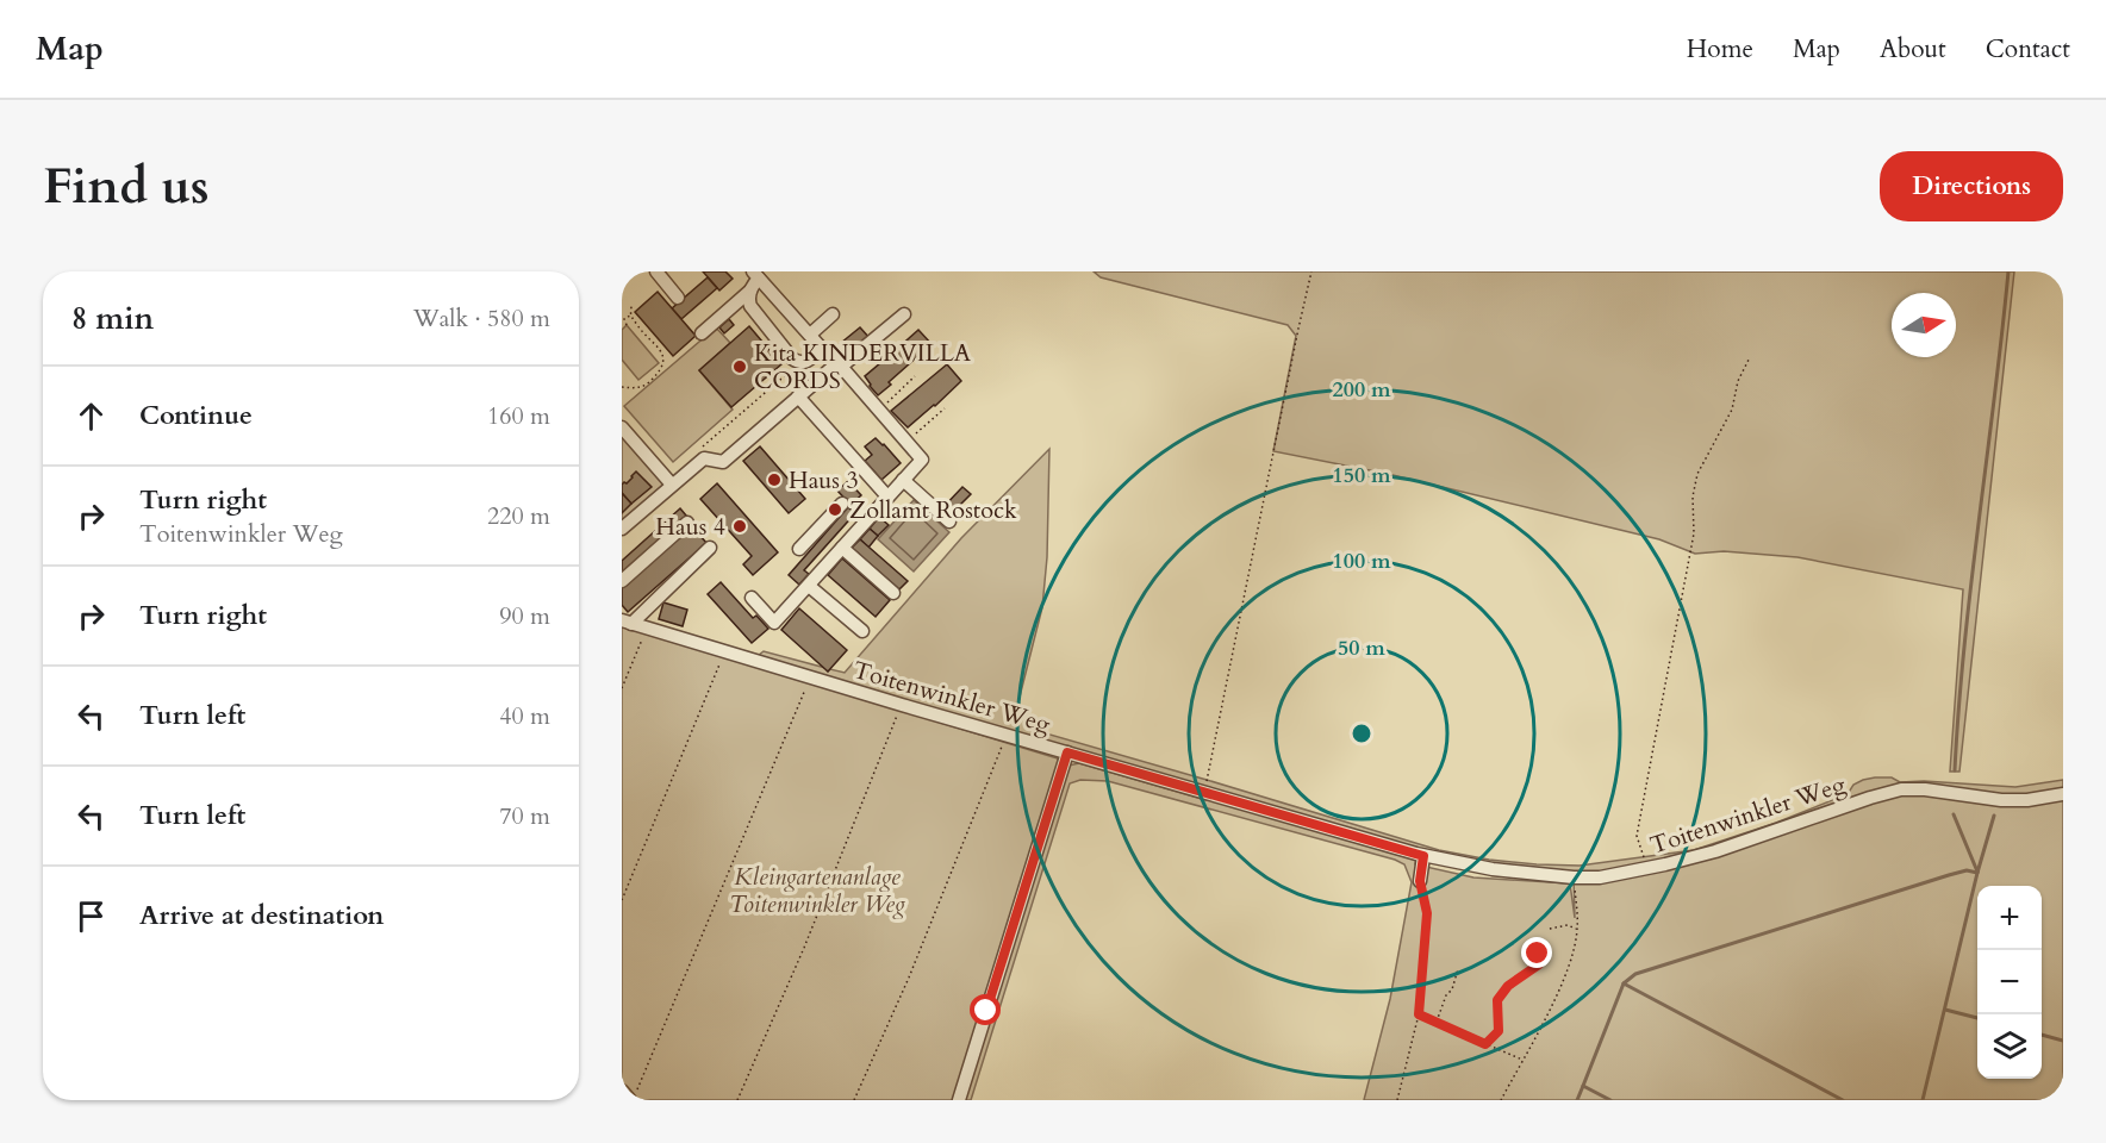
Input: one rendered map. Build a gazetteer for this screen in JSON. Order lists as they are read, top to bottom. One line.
{"streets":{"street":["Toitenwinkler Weg"]},"parks":["Kleingartenanlage Toitenwinkler Weg"],"places":["Kita KINDERVILLA CORDS","Haus 3","Zollamt Rostock","Haus 4"],"north":"right","page":{"header":"Map","nav":["Home","Map","About","Contact"],"buttons":"Directions","title":"Find us","heading":["8 min","Walk · 580 m"],"list":[["Continue","160 m"],["Turn right","Toitenwinkler Weg","220 m"],["Turn right","90 m"],["Turn left","40 m"],["Turn left","70 m"],"Arrive at destination"],"map_buttons":["+","−"]},"rings":["200 m","150 m","100 m","50 m"]}
